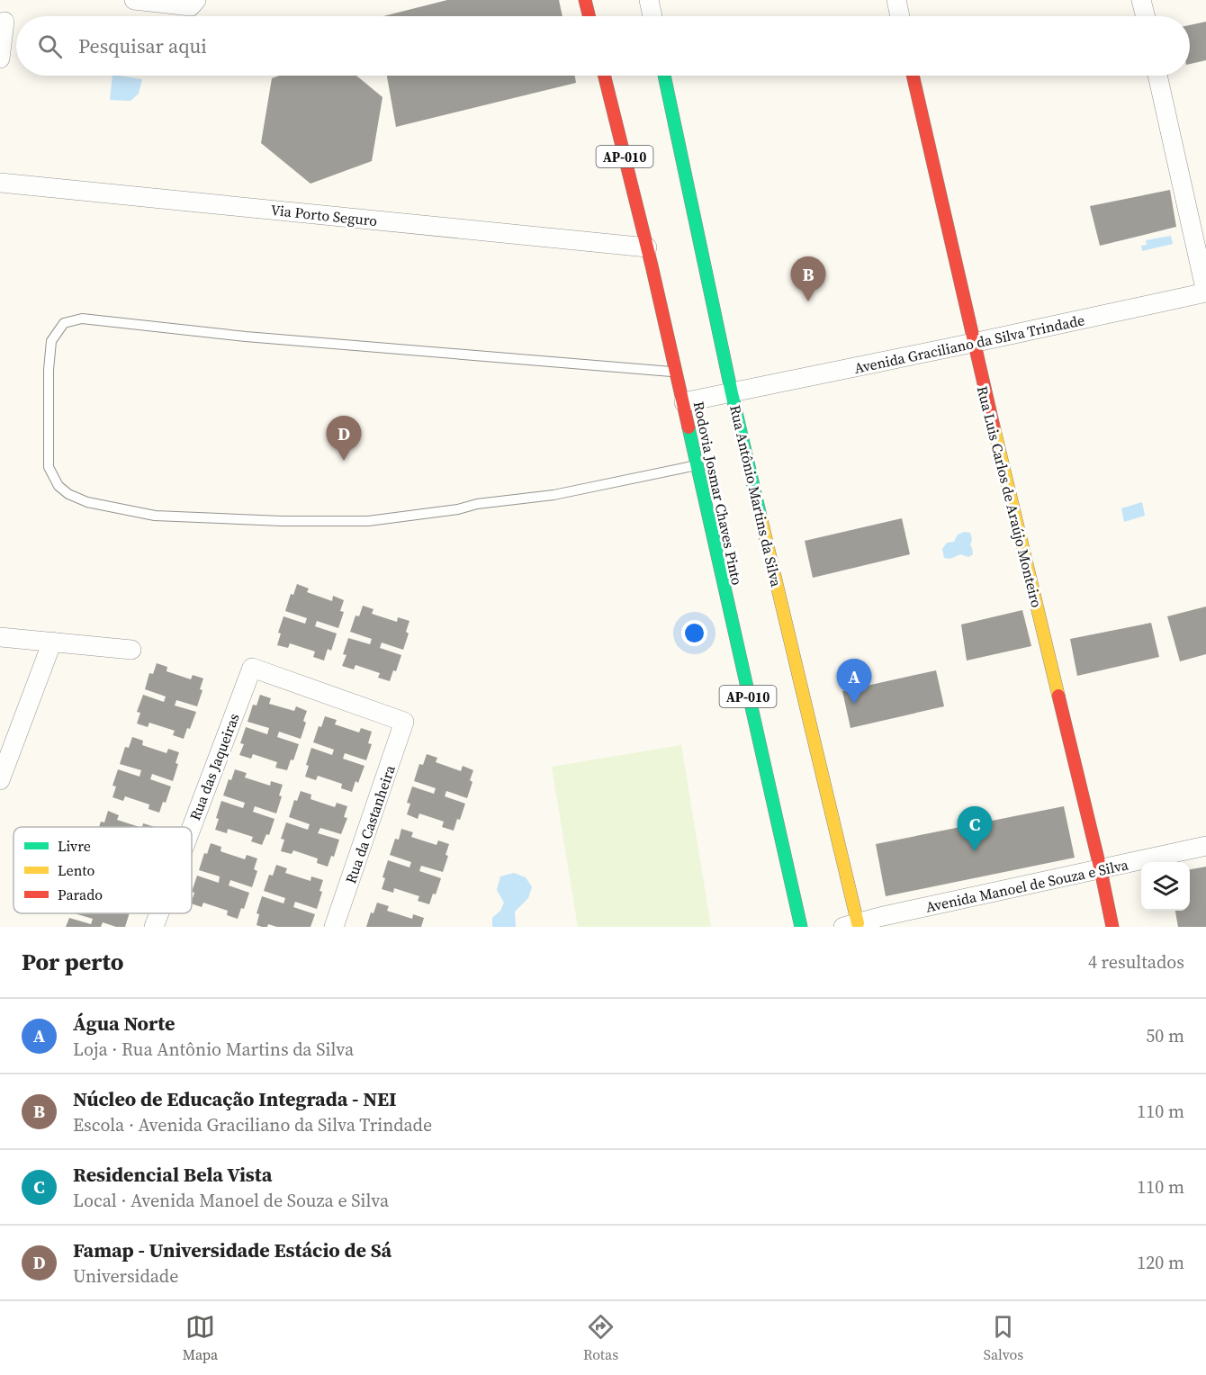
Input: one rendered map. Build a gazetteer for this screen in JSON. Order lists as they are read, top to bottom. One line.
{"streets":{"street":["AP-010","Via Porto Seguro","Avenida Graciliano da Silva Trindade","Rodovia Josmar Chaves Pinto","Rua Antônio Martins da Silva","Rua Luis Carlos de Araújo Monteiro","Rua das Jaqueiras","Rua da Castanheira","Avenida Manoel de Souza e Silva"]},"crossings":[["Via Porto Seguro","Rodovia Josmar Chaves Pinto"],["Avenida Graciliano da Silva Trindade","Rodovia Josmar Chaves Pinto"],["Avenida Graciliano da Silva Trindade","Rua Antônio Martins da Silva"],["Avenida Graciliano da Silva Trindade","Rua Luis Carlos de Araújo Monteiro"],["Rua Antônio Martins da Silva","Avenida Manoel de Souza e Silva"],["Rua Luis Carlos de Araújo Monteiro","Avenida Manoel de Souza e Silva"],["Rua das Jaqueiras","Rua da Castanheira"]],"legend":["Livre","Lento","Parado"],"page":{"search":"Pesquisar aqui","pins":["B","D","A","C"],"heading":["Por perto","4 resultados"],"list":[{"mark":"A","name":"Água Norte","note":"Loja · Rua Antônio Martins da Silva","value":"50 m"},{"mark":"B","name":"Núcleo de Educação Integrada - NEI","note":"Escola · Avenida Graciliano da Silva Trindade","value":"110 m"},{"mark":"C","name":"Residencial Bela Vista","note":"Local · Avenida Manoel de Souza e Silva","value":"110 m"},{"mark":"D","name":"Famap - Universidade Estácio de Sá","note":"Universidade","value":"120 m"}],"nav":["Mapa","Rotas","Salvos"]}}
